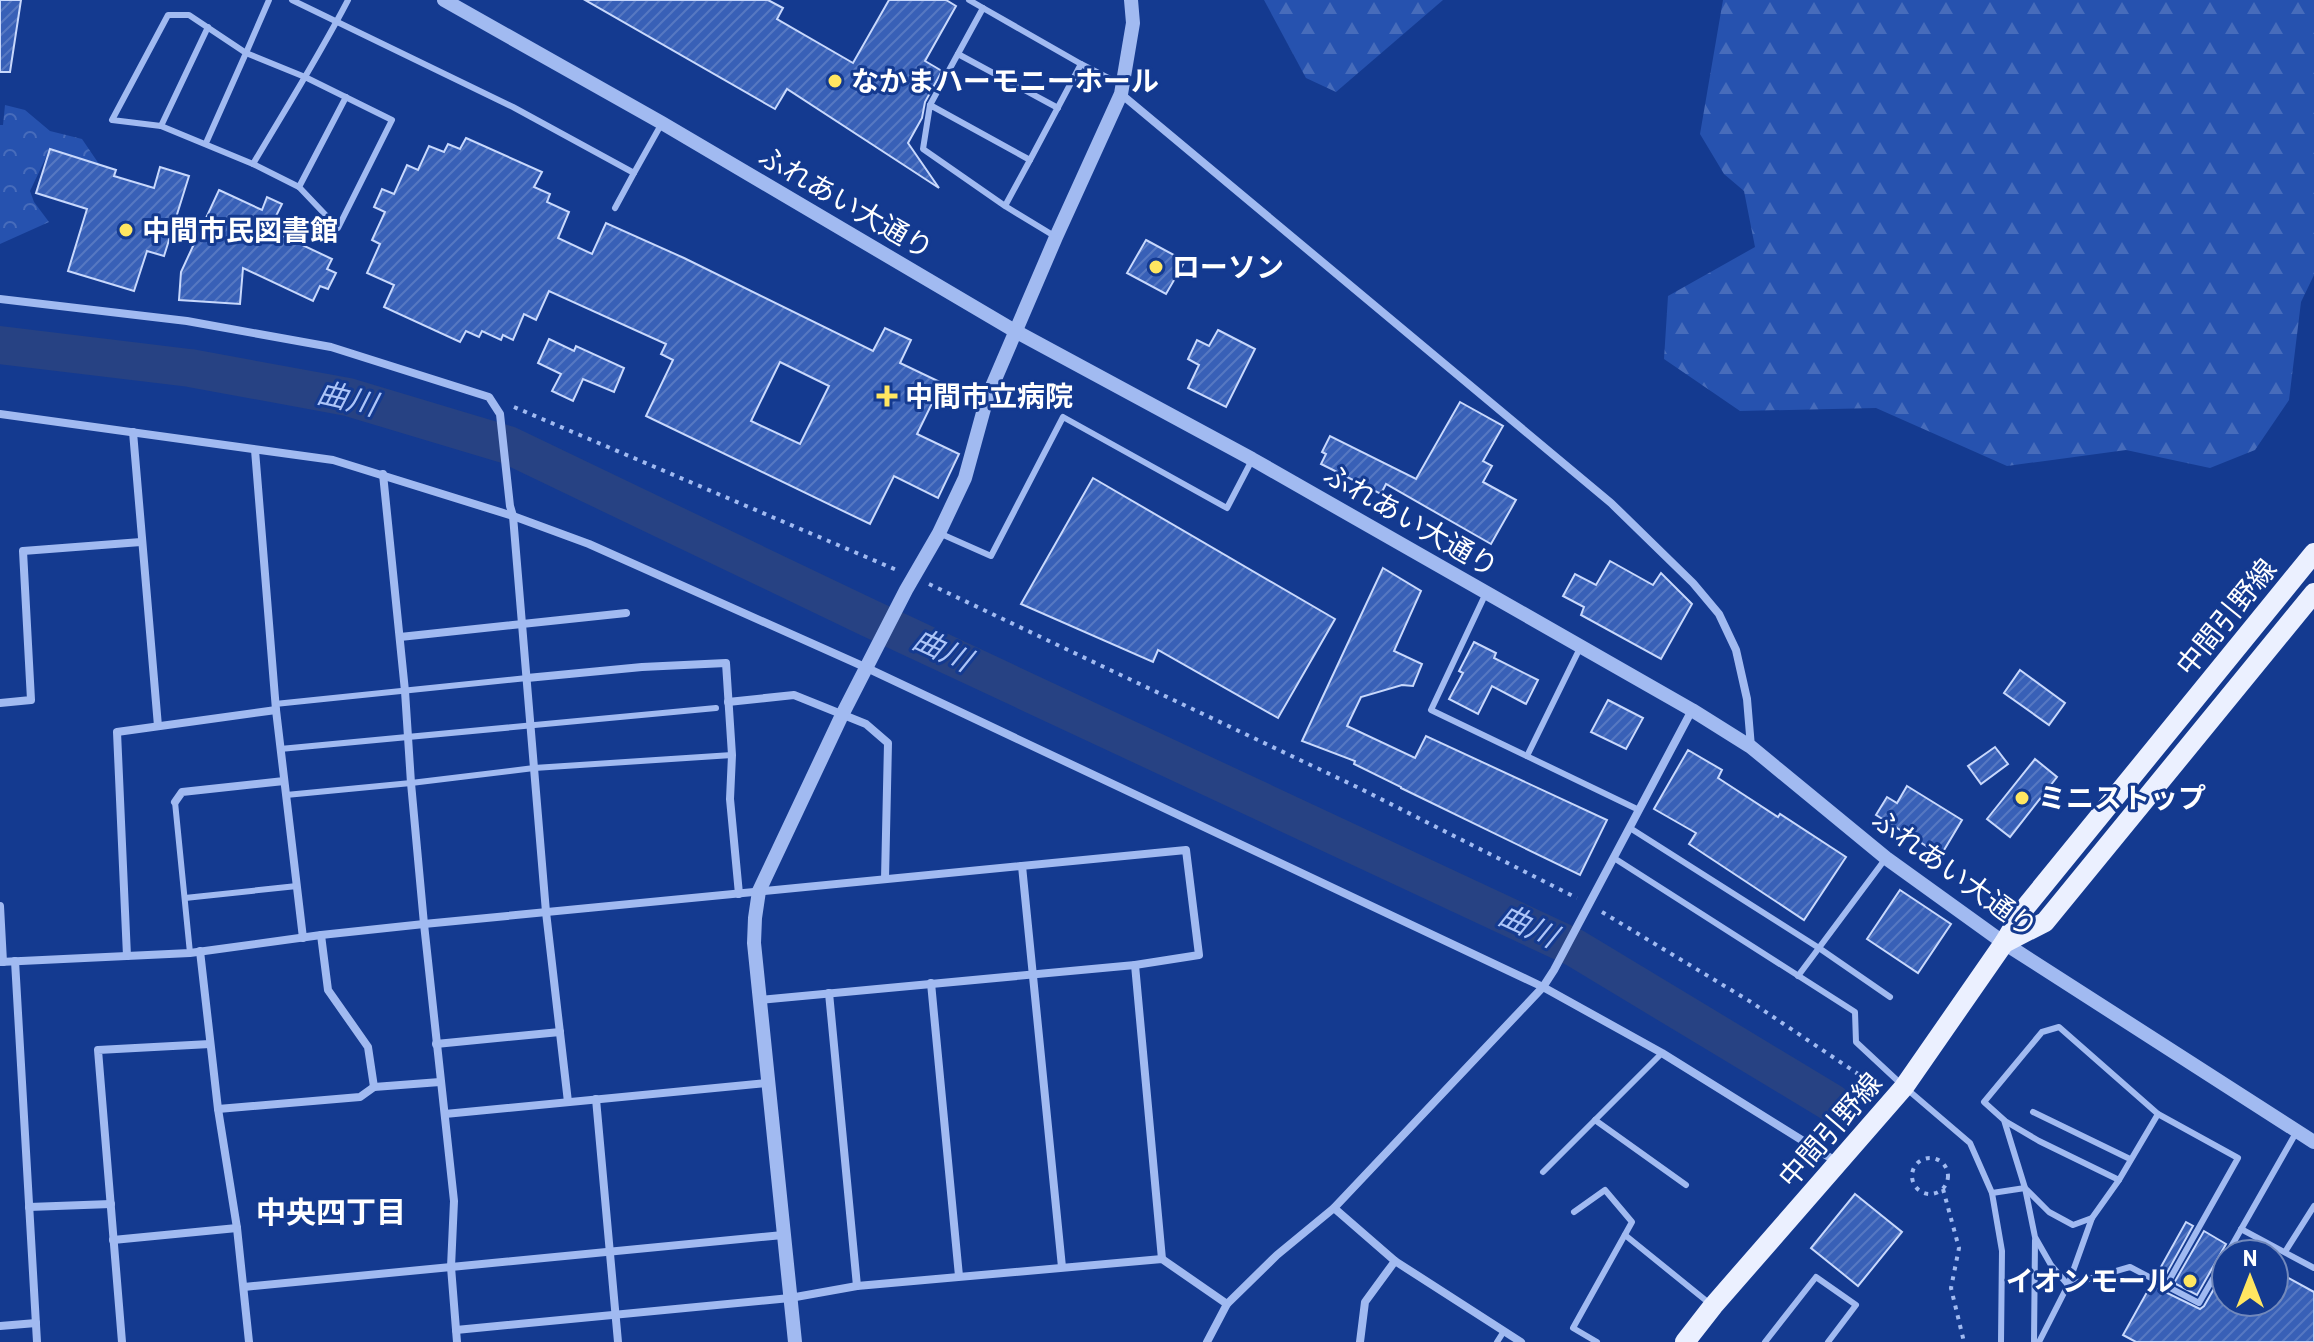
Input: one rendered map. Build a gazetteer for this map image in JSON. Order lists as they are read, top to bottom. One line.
{"streets":{"main road":["中間引野線"],"street":["ふれあい大通り"]},"crossings":[["ふれあい大通り","中間引野線"]],"districts":["中央四丁目"],"water":["曲川"],"places":{"other":["なかまハーモニーホール","中間市民図書館","ローソン","ミニストップ","イオンモール"],"health":["中間市立病院"]},"north":"top"}
